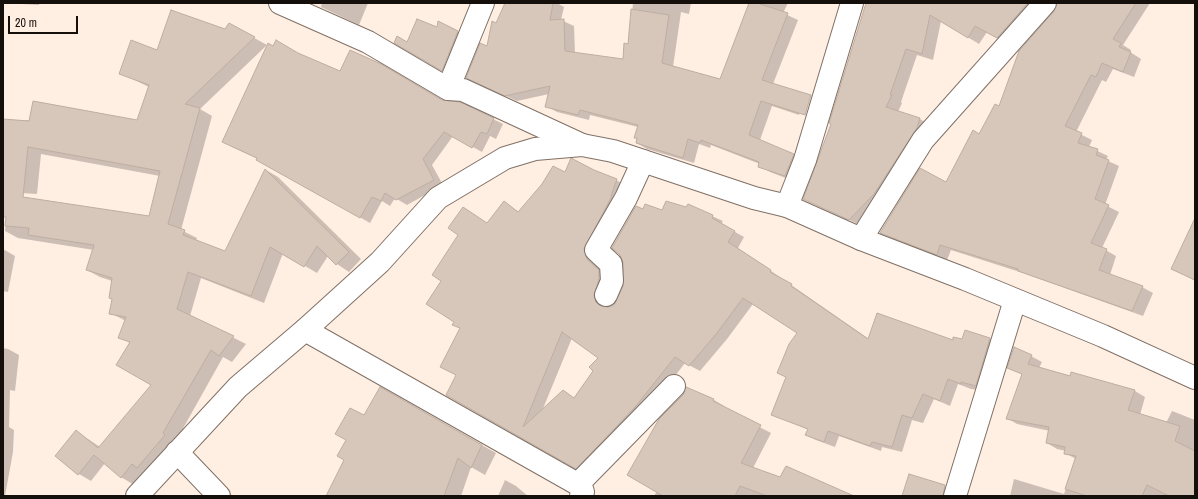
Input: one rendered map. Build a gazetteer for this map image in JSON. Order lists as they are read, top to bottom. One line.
{"scale_bar":"20 m"}
